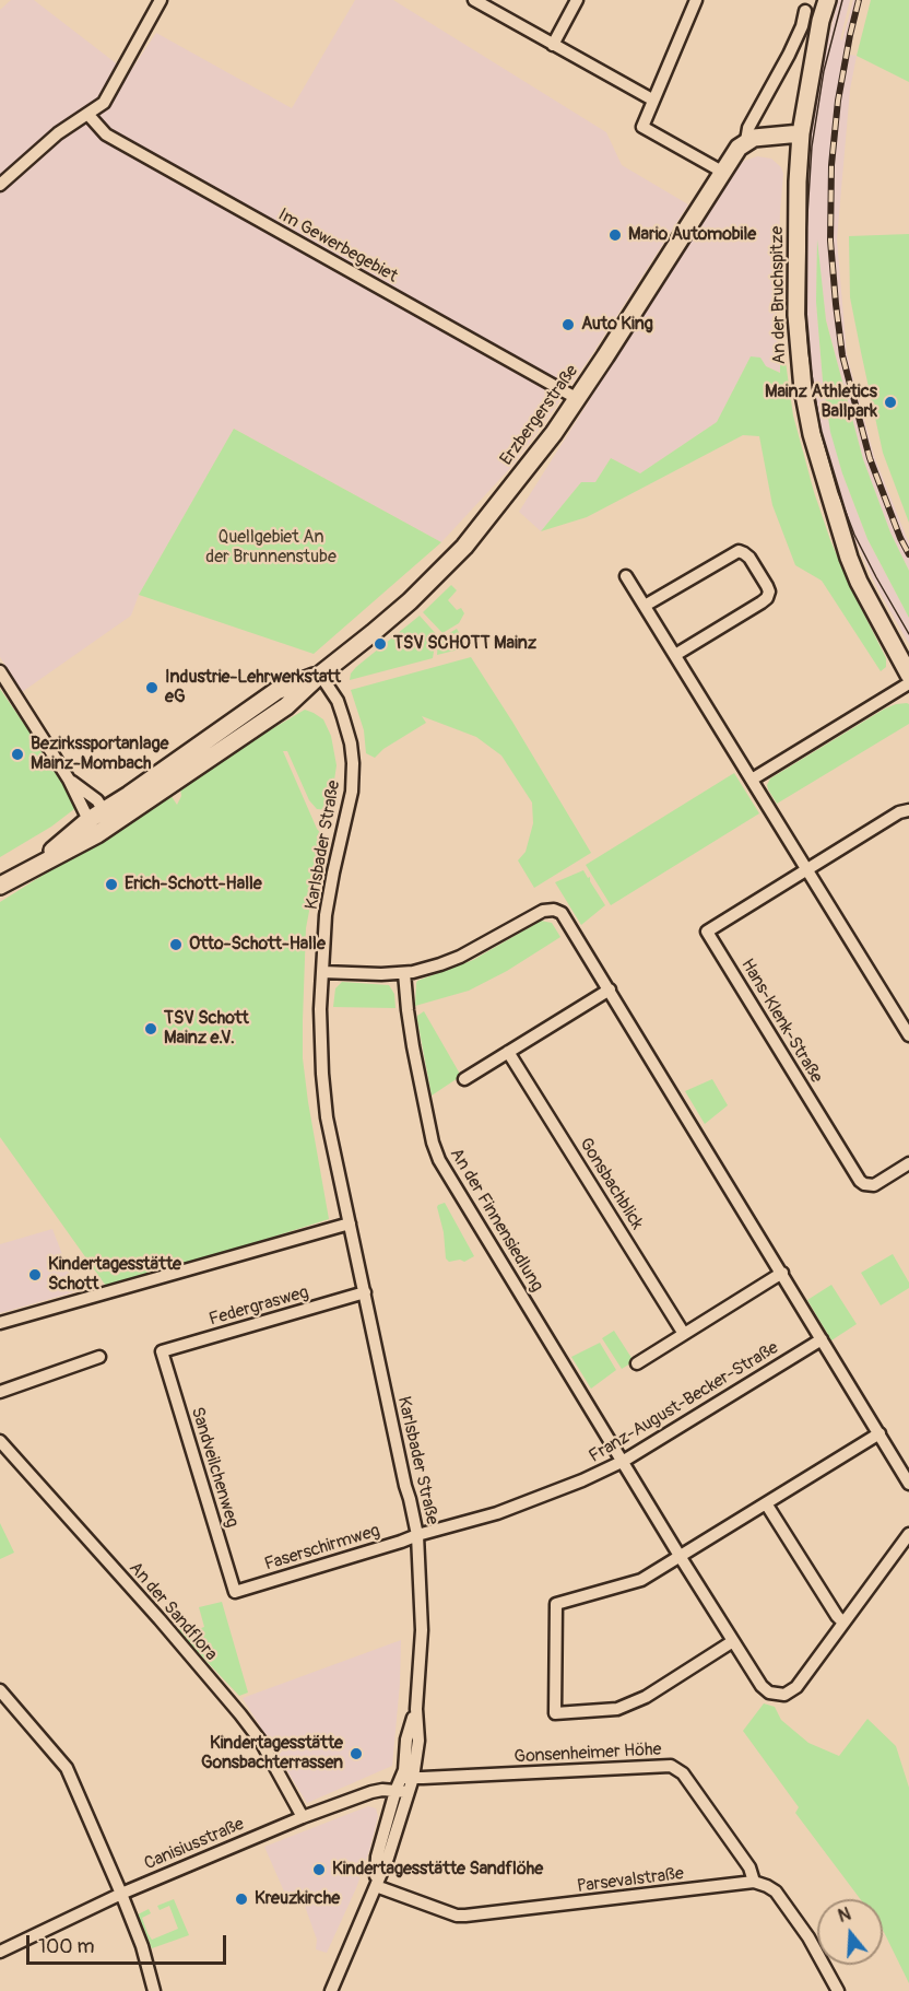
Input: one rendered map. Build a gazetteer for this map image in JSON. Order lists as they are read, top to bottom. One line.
{"streets":{"main road":["An der Bruchspitze","Erzbergerstraße"],"street":["Im Gewerbegebiet","Karlsbader Straße","Hans-Klenk-Straße","Gonsbachblick","An der Finnensiedlung","Federgrasweg","Franz-August-Becker-Straße","Sandveilchenweg","Faserschirmweg","An der Sandflora","Gonsenheimer Höhe","Canisiusstraße","Parsevalstraße"]},"crossings":[["Im Gewerbegebiet","Erzbergerstraße"],["Erzbergerstraße","Karlsbader Straße"],["Karlsbader Straße","Federgrasweg"],["Karlsbader Straße","Franz-August-Becker-Straße"],["Karlsbader Straße","Faserschirmweg"],["Karlsbader Straße","Gonsenheimer Höhe"],["Karlsbader Straße","Canisiusstraße"],["Karlsbader Straße","Parsevalstraße"],["An der Finnensiedlung","Franz-August-Becker-Straße"],["Federgrasweg","Sandveilchenweg"],["Franz-August-Becker-Straße","Faserschirmweg"],["Sandveilchenweg","Faserschirmweg"],["An der Sandflora","Canisiusstraße"],["Gonsenheimer Höhe","Parsevalstraße"]],"parks":["Quellgebiet An der Brunnenstube"],"places":["Mario Automobile","Auto King","Mainz Athletics Ballpark","TSV SCHOTT Mainz","Industrie-Lehrwerkstatt eG","Bezirkssportanlage Mainz-Mombach","Erich-Schott-Halle","Otto-Schott-Halle","TSV Schott Mainz e.V.","Kindertagesstätte Schott","Kindertagesstätte Gonsbachterrassen","Kindertagesstätte Sandflöhe","Kreuzkirche"],"scale_bar":"100 m","north":"top"}
